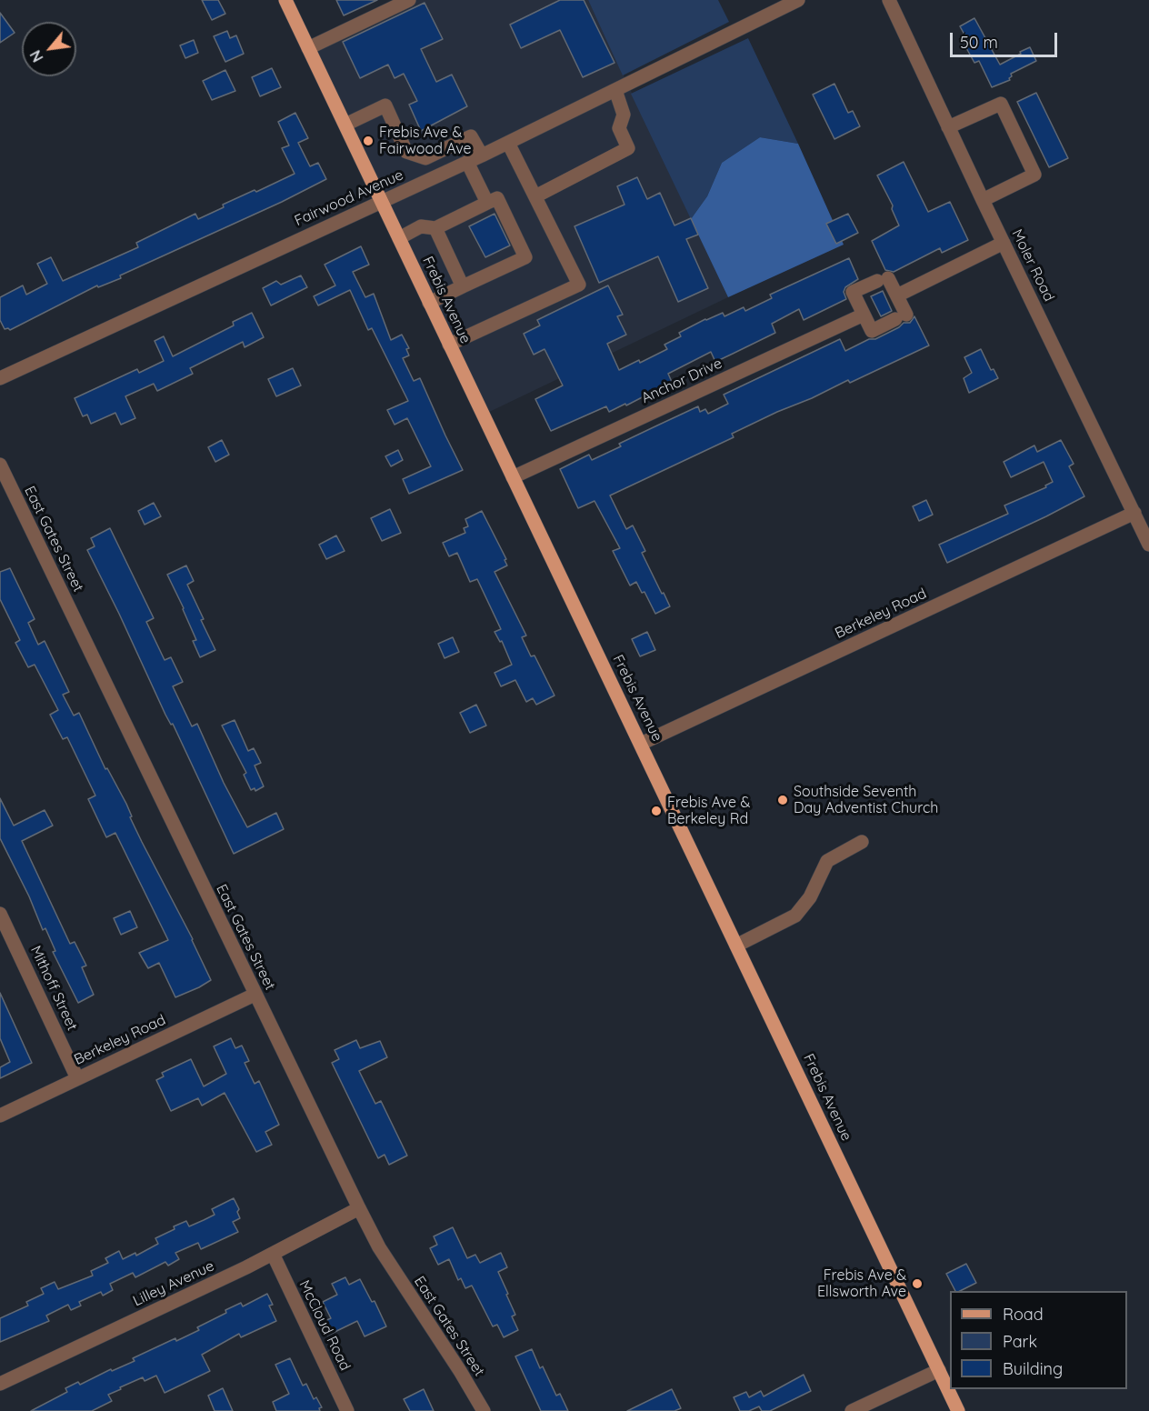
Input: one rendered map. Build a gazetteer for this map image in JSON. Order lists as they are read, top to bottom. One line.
{"streets":{"main road":["Frebis Avenue"],"street":["Fairwood Avenue","Moler Road","Anchor Drive","East Gates Street","Berkeley Road","Mithoff Street","Lilley Avenue","McCloud Road"]},"crossings":[["Fairwood Avenue","Frebis Avenue"],["Moler Road","Berkeley Road"],["Frebis Avenue","Anchor Drive"],["Frebis Avenue","Berkeley Road"],["East Gates Street","Berkeley Road"],["East Gates Street","Lilley Avenue"],["Berkeley Road","Mithoff Street"],["Lilley Avenue","McCloud Road"]],"places":["Frebis Ave & Fairwood Ave","Southside Seventh Day Adventist Church","Frebis Ave & Berkeley Rd","Frebis Ave & Ellsworth Ave"],"legend":["Road","Park","Building"],"scale_bar":"50 m","north":"bottom left"}
